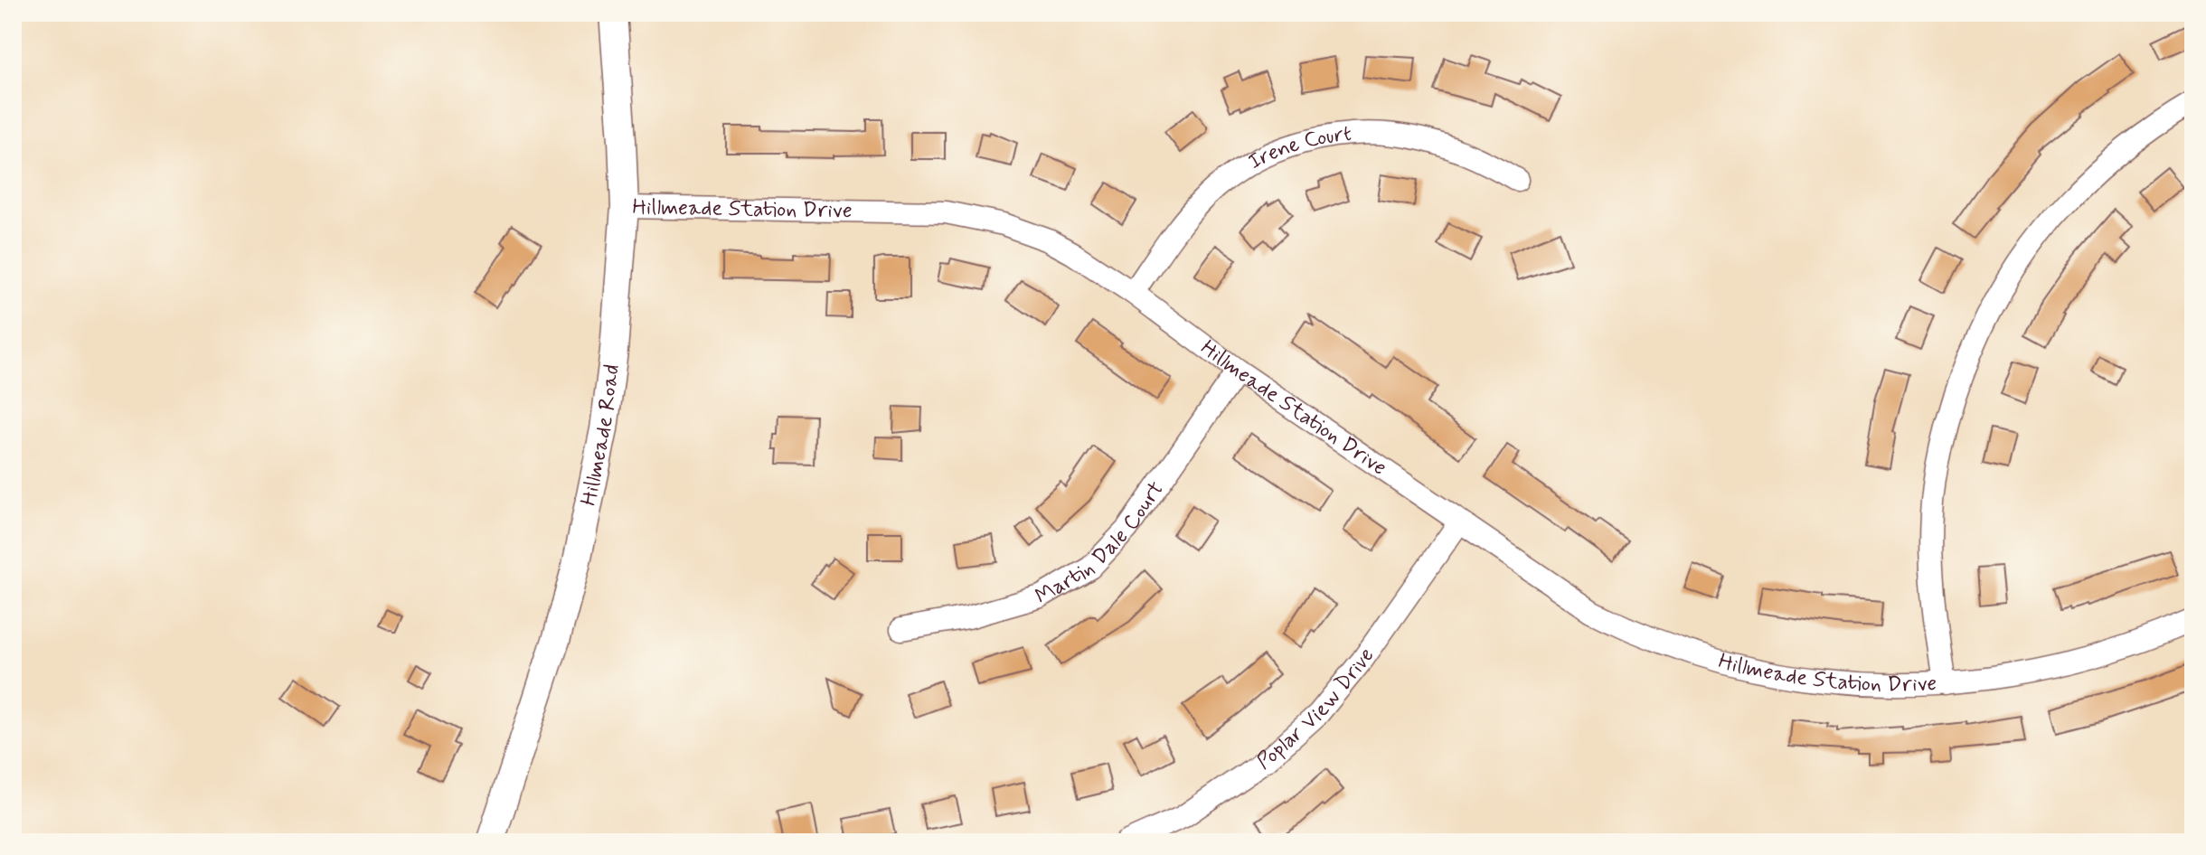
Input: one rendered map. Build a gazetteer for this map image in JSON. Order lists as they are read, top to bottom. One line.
{"streets":{"street":["Irene Court","Hillmeade Station Drive","Hillmeade Road","Martin Dale Court","Poplar View Drive"]},"crossings":[["Irene Court","Hillmeade Station Drive"],["Hillmeade Station Drive","Hillmeade Road"],["Hillmeade Station Drive","Martin Dale Court"],["Hillmeade Station Drive","Poplar View Drive"]]}
